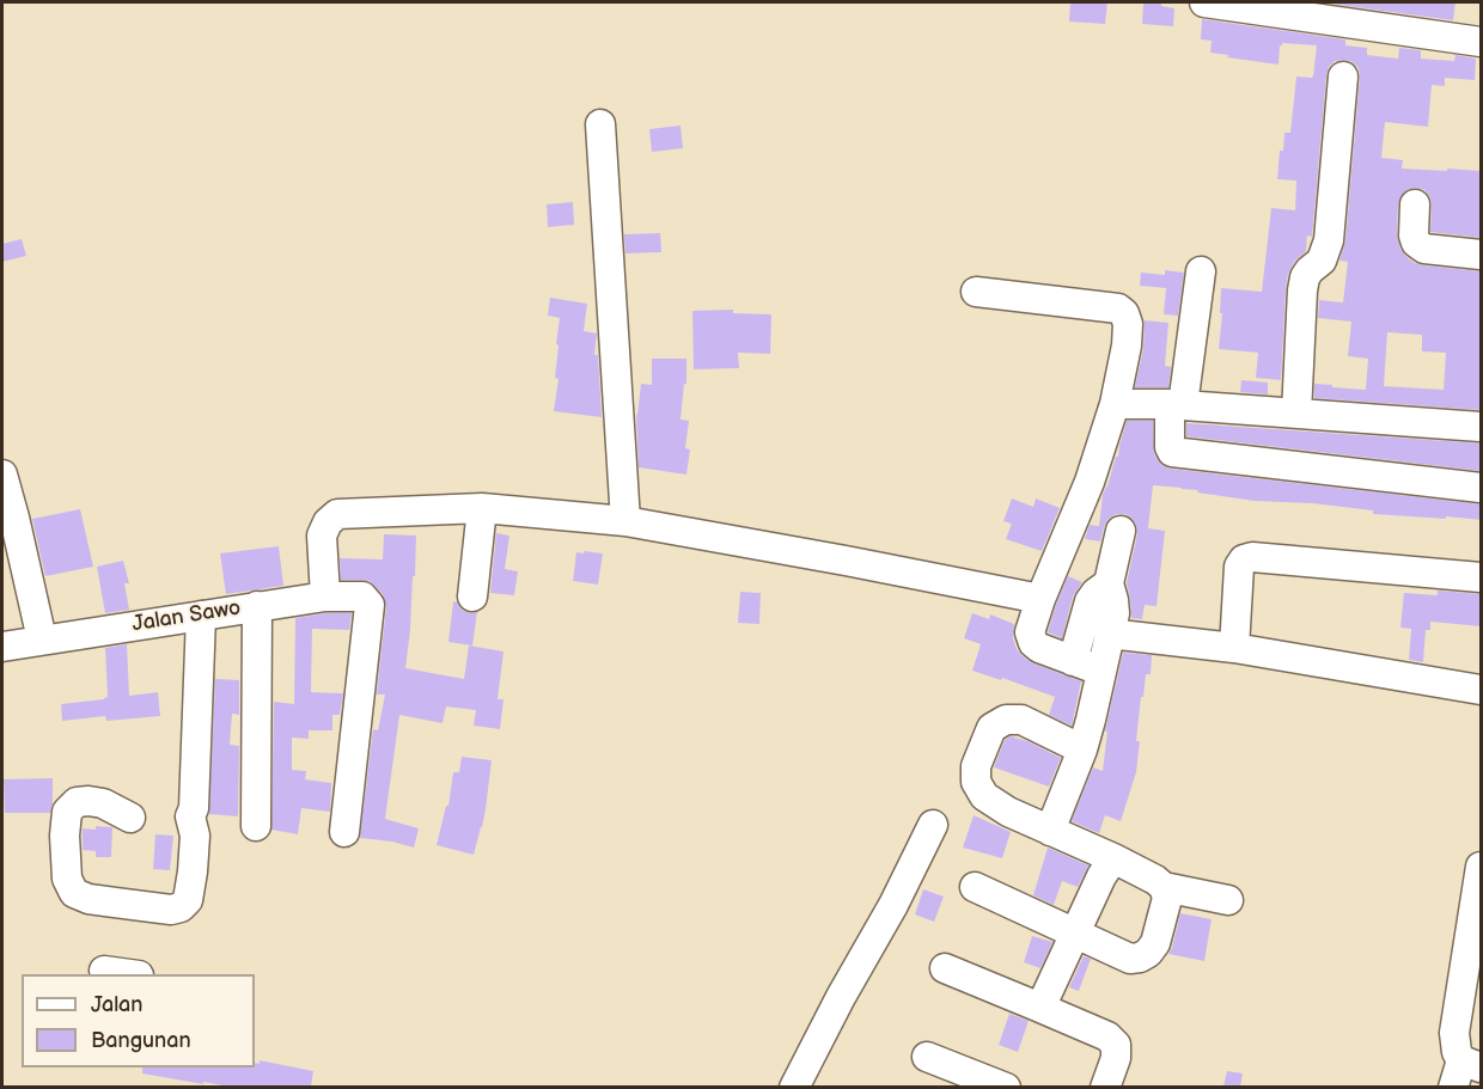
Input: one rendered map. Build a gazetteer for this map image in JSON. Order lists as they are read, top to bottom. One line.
{"streets":{"street":["Jalan Sawo"]},"legend":["Jalan","Bangunan"]}
